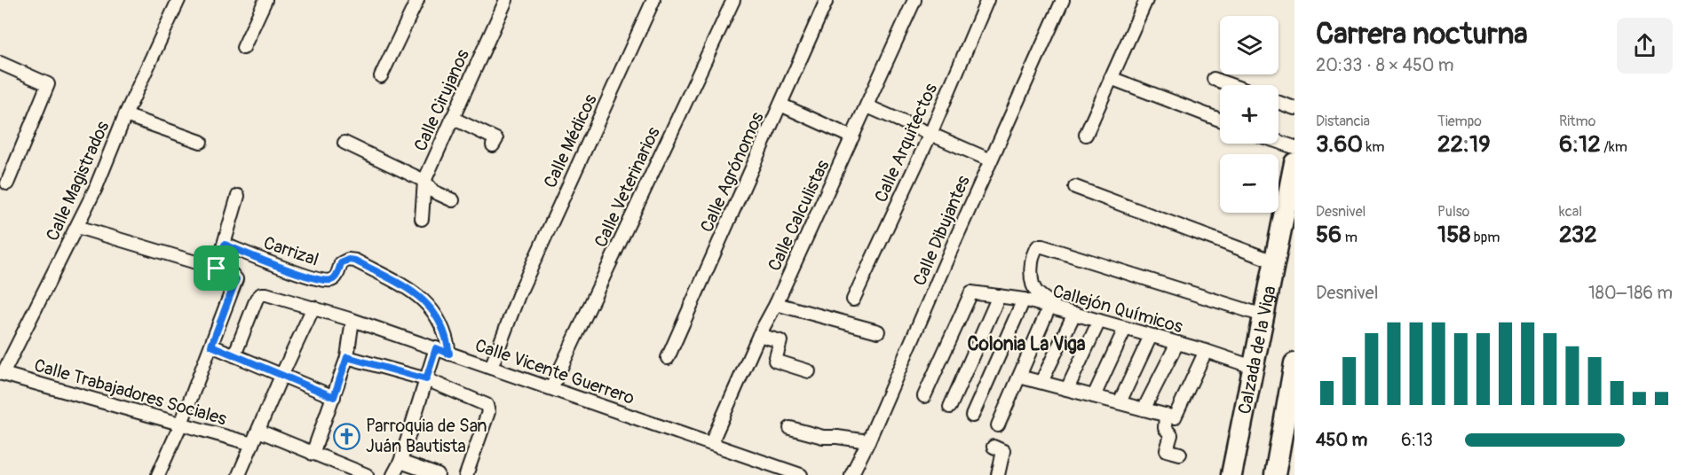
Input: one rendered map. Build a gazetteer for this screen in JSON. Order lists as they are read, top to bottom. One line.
{"streets":{"main road":["Calzada de la Viga"],"street":["Calle Cirujanos","Calle Médicos","Calle Arquitectos","Calle Agrónomos","Calle Magistrados","Calle Veterinarios","Calle Calculistas","Calle Dibujantes","Carrizal","Callejón Químicos","Calle Vicente Guerrero","Calle Trabajadores Sociales"]},"crossings":[["Calle Médicos","Calle Vicente Guerrero"],["Calle Magistrados","Calle Trabajadores Sociales"],["Calle Veterinarios","Calle Vicente Guerrero"],["Calle Calculistas","Calle Vicente Guerrero"],["Carrizal","Calle Vicente Guerrero"],["Callejón Químicos","Calzada de la Viga"]],"districts":["Colonia La Viga"],"places":{"church":["Parroquia de San Juán Bautista"]},"page":{"heading":["Carrera nocturna","20:33 · 8 × 450 m"],"map_buttons":["+","−"],"stats":[["Distancia","3.60 km"],["Tiempo","22:19"],["Ritmo","6:12 /km"],["Desnivel","56 m"],["Pulso","158 bpm"],["kcal","232"]],"chart":["Desnivel","180–186 m"],"list":[{"name":"450 m","note":"6:13"}]}}
